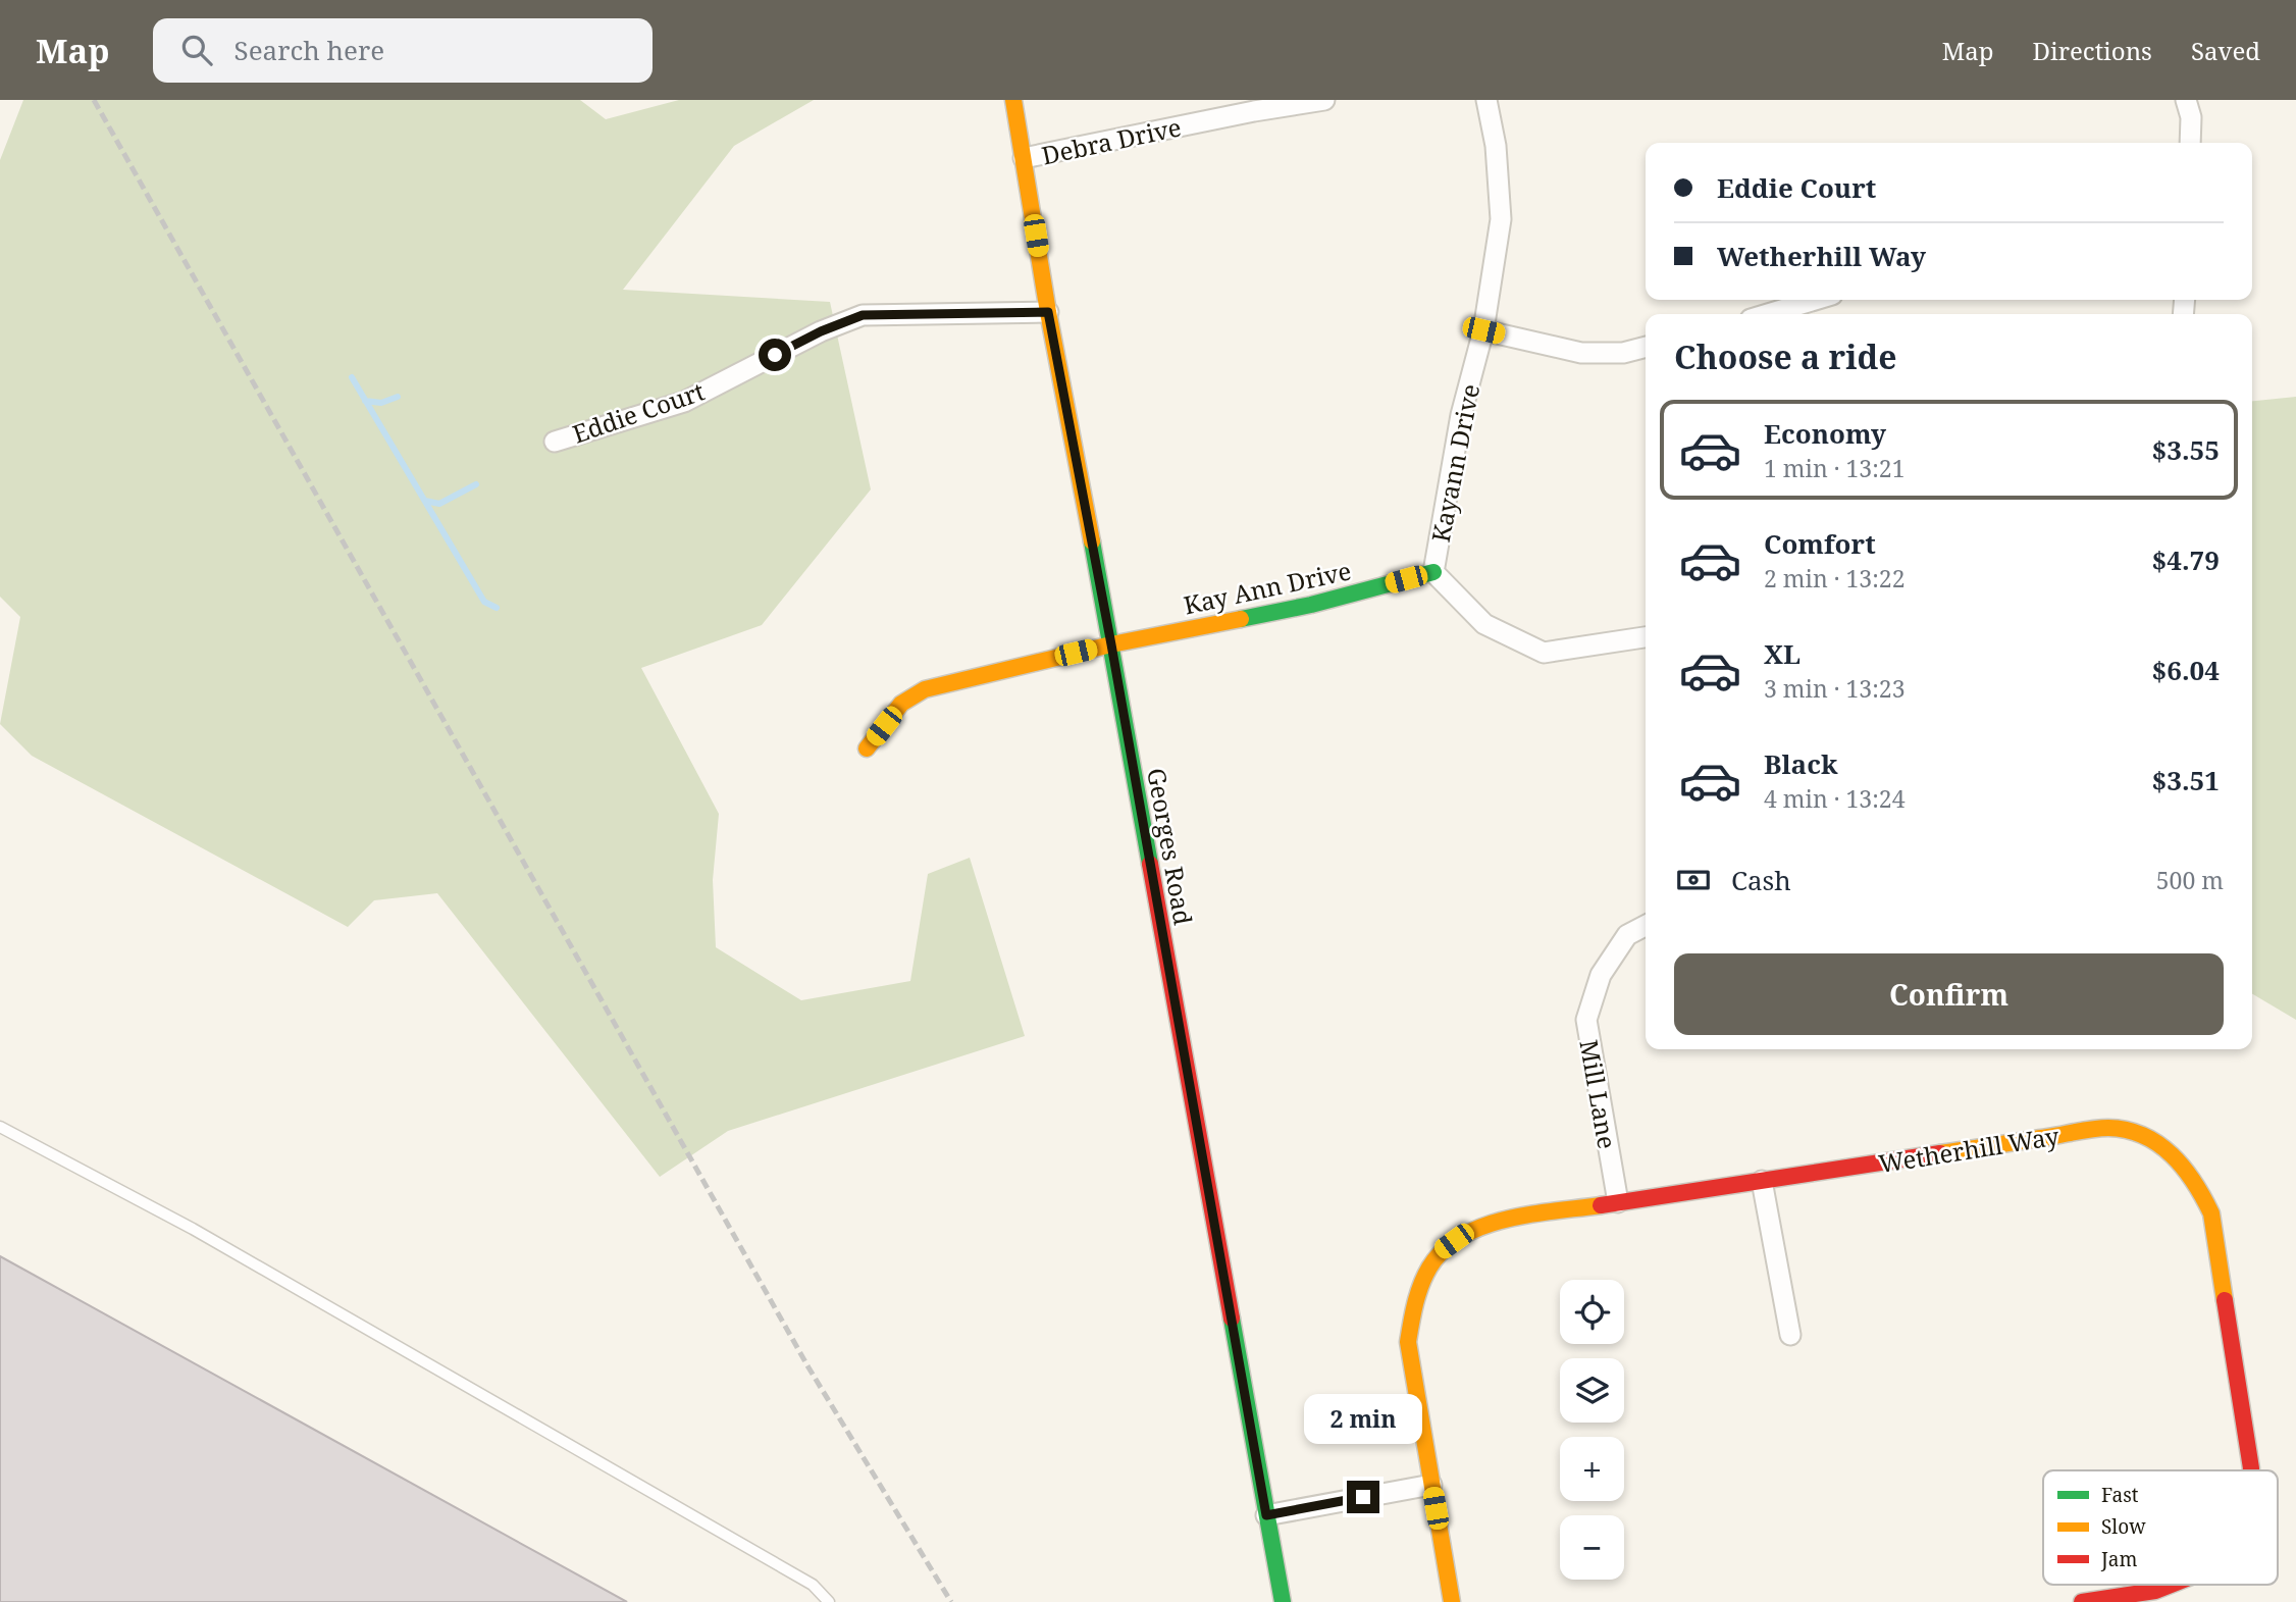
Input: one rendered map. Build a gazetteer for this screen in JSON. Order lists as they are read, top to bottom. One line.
{"streets":{"street":["Debra Drive","Eddie Court","Kayann Drive","Kay Ann Drive","Georges Road","Mill Lane","Wetherhill Way"]},"crossings":[["Debra Drive","Georges Road"],["Eddie Court","Georges Road"],["Kayann Drive","Kay Ann Drive"],["Kay Ann Drive","Georges Road"],["Mill Lane","Wetherhill Way"]],"legend":["Fast","Slow","Jam"],"page":{"header":"Map","search":"Search here","nav":["Map","Directions","Saved"],"banner":["Eddie Court","Wetherhill Way"],"heading":"Choose a ride","list":[{"name":"Economy","note":"1 min · 13:21","value":"$3.55"},{"name":"Comfort","note":"2 min · 13:22","value":"$4.79"},{"name":"XL","note":"3 min · 13:23","value":"$6.04"},{"name":"Black","note":"4 min · 13:24","value":"$3.51"}],"pay":["Cash","500 m"],"buttons":"Confirm","map_buttons":["+","−"],"bubble":"2 min"}}
